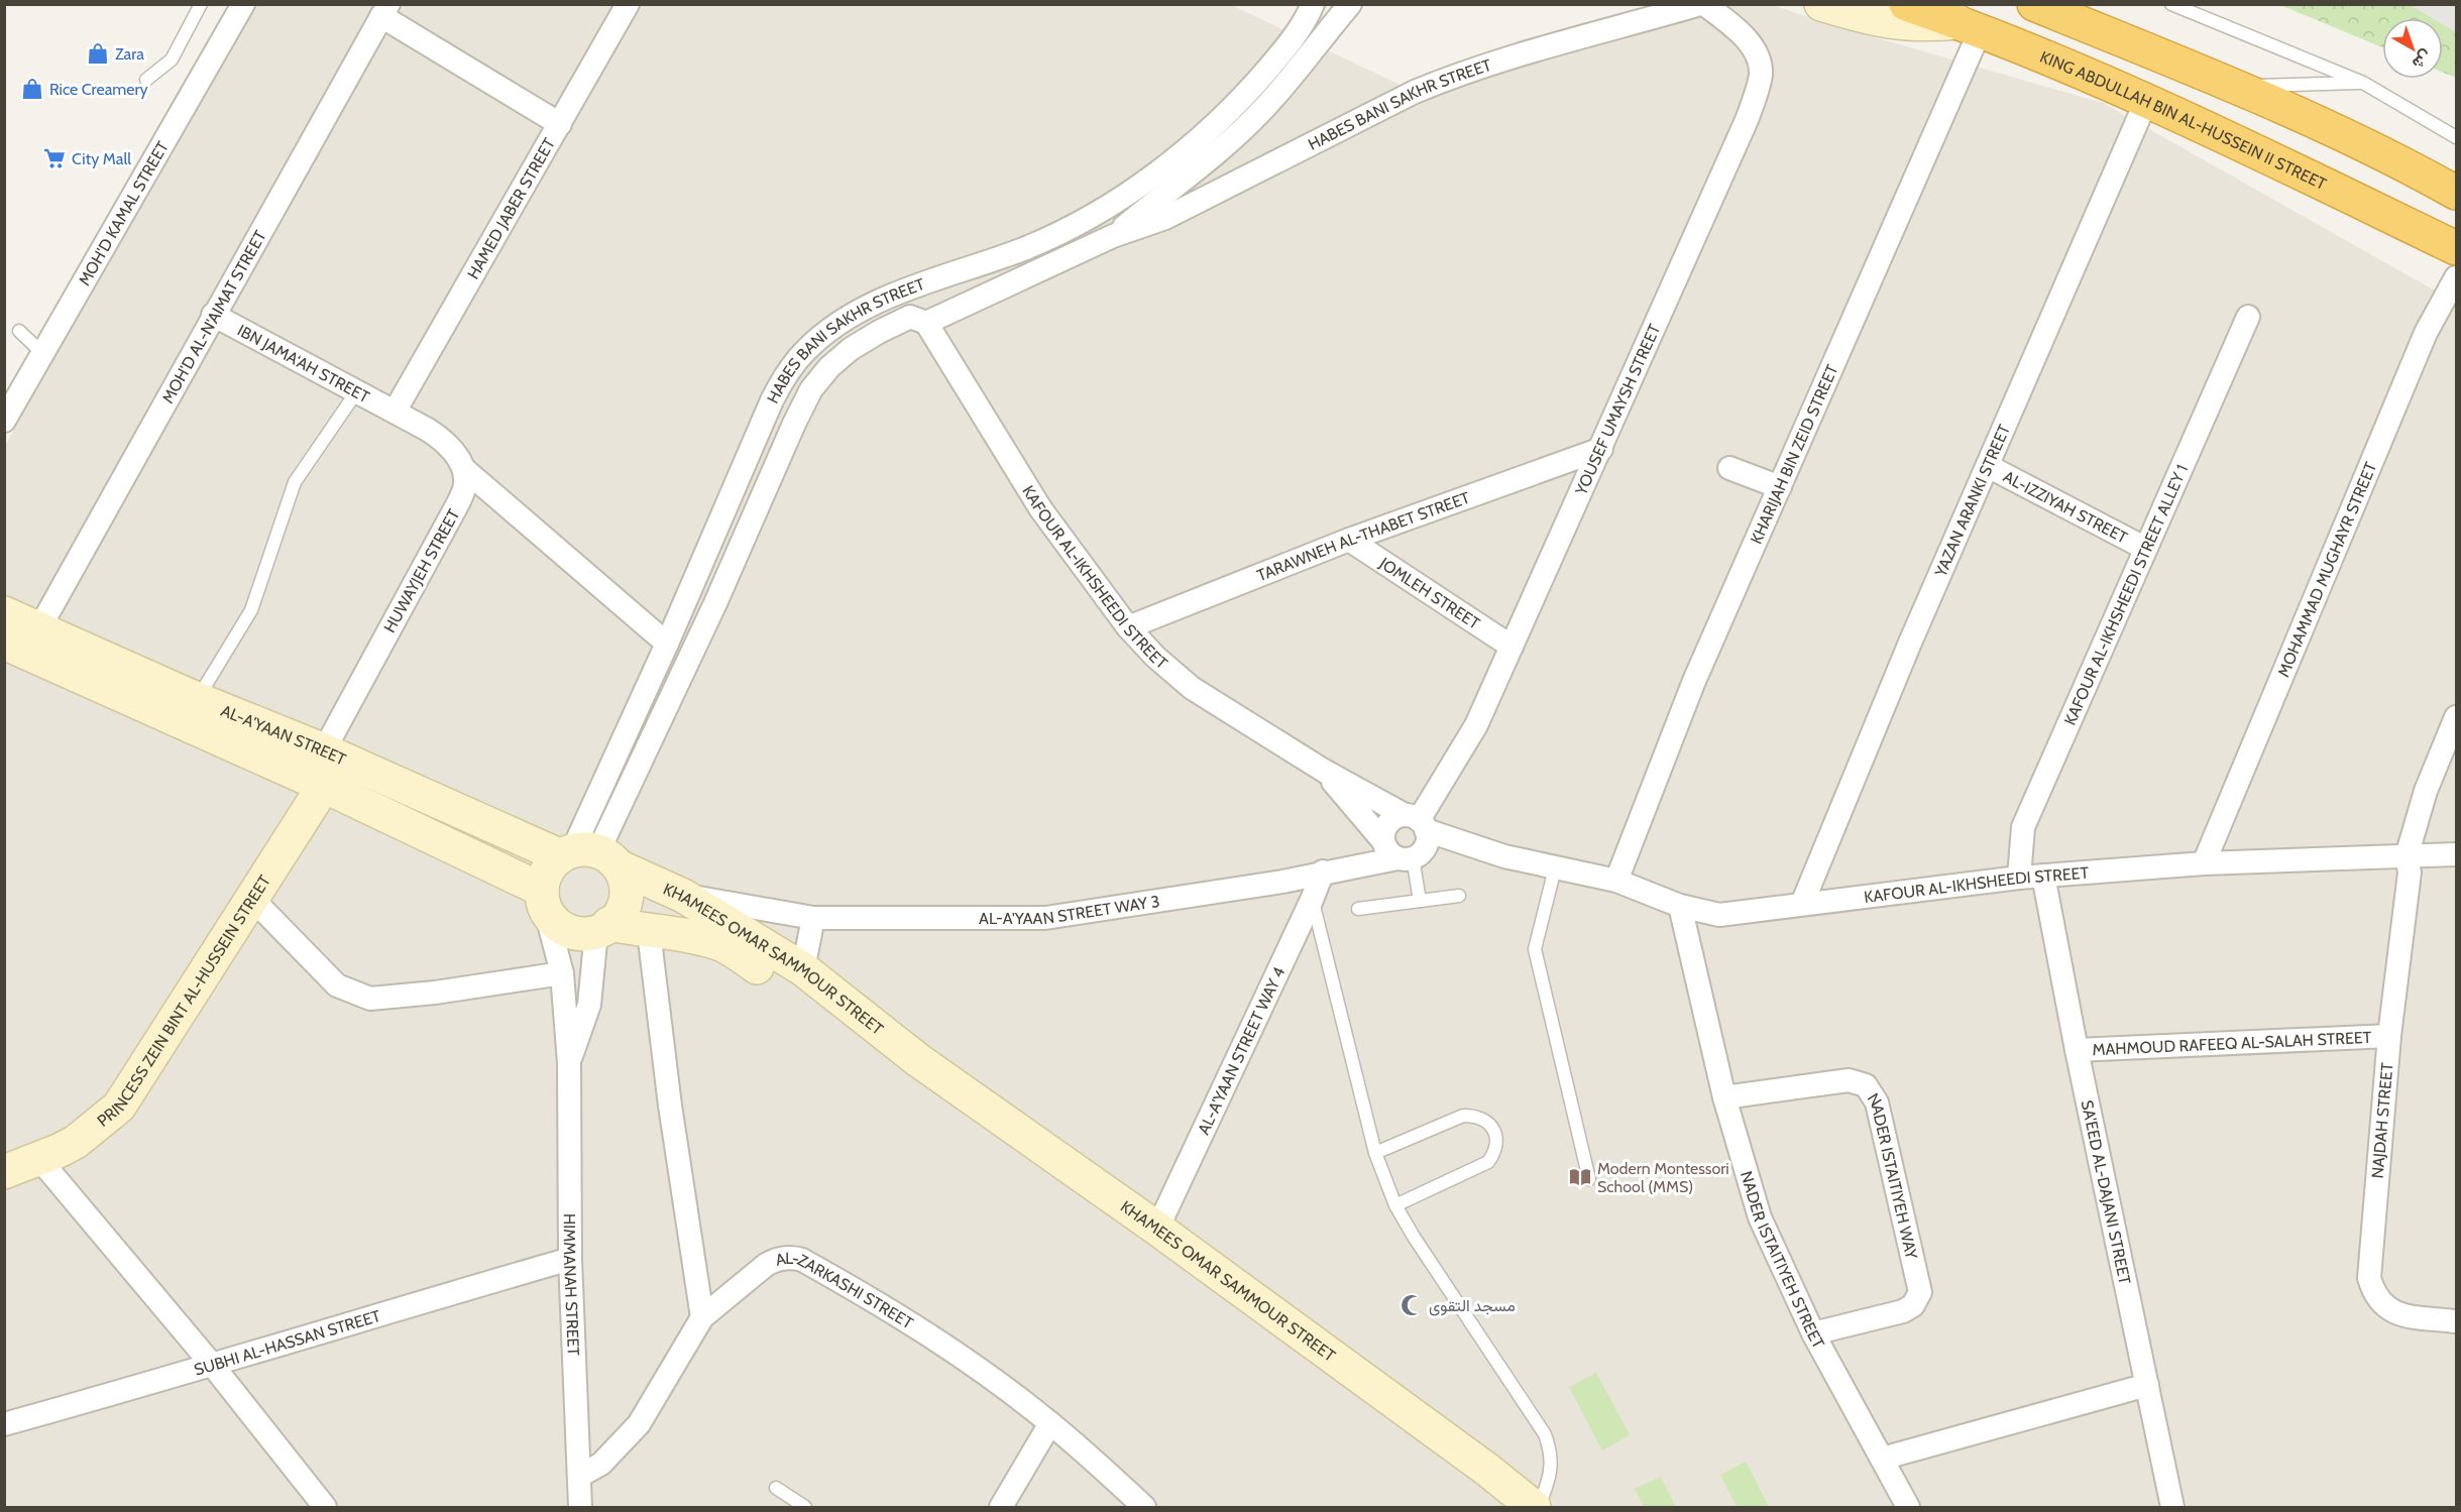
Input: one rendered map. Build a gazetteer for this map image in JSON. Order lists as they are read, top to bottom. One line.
{"streets":{"highway":["KING ABDULLAH BIN AL-HUSSEIN II STREET"],"street":["HABES BANI SAKHR STREET","HAMED JABER STREET","MOH'D KAMAL STREET","MOH'D AL-N'AIMAT STREET","IBN JAMA‘AH STREET","YOUSEF UMAYSH STREET","KHARIJAH BIN ZEID STREET","YAZAN ARANKI STREET","AL-IZZIYAH STREET","TARAWNEH AL-THABET STREET","MOHAMMAD MUGHAYR STREET","HUWAYJEH STREET","KAFOUR AL-IKHSHEEDI STREET","JOMLEH STREET","KAFOUR AL-IKHSHEEDI STREET ALLEY 1","AL-A'YAAN STREET","AL-A'YAAN STREET WAY 3","KHAMEES OMAR SAMMOUR STREET","PRINCESS ZEIN BINT AL-HUSSEIN STREET","MAHMOUD RAFEEQ AL-SALAH STREET","AL-A'YAAN STREET WAY 4","NAJDAH STREET","NADER ISTAITIYEH WAY","SA'EED AL-DAJANI STREET","NADER ISTAITIYEH STREET","HIMMANAH STREET","AL-ZARKASHI STREET","SUBHI AL-HASSAN STREET"]},"crossings":[["HABES BANI SAKHR STREET","YOUSEF UMAYSH STREET"],["HABES BANI SAKHR STREET","KAFOUR AL-IKHSHEEDI STREET"],["HABES BANI SAKHR STREET","AL-A'YAAN STREET"],["HABES BANI SAKHR STREET","KHAMEES OMAR SAMMOUR STREET"],["HABES BANI SAKHR STREET","HIMMANAH STREET"],["KING ABDULLAH BIN AL-HUSSEIN II STREET","KHARIJAH BIN ZEID STREET"],["KING ABDULLAH BIN AL-HUSSEIN II STREET","YAZAN ARANKI STREET"],["HAMED JABER STREET","IBN JAMA‘AH STREET"],["MOH'D AL-N'AIMAT STREET","IBN JAMA‘AH STREET"],["MOH'D AL-N'AIMAT STREET","AL-A'YAAN STREET"],["YOUSEF UMAYSH STREET","TARAWNEH AL-THABET STREET"],["YOUSEF UMAYSH STREET","KAFOUR AL-IKHSHEEDI STREET"],["YOUSEF UMAYSH STREET","JOMLEH STREET"],["YOUSEF UMAYSH STREET","AL-A'YAAN STREET WAY 3"],["KHARIJAH BIN ZEID STREET","KAFOUR AL-IKHSHEEDI STREET"],["YAZAN ARANKI STREET","AL-IZZIYAH STREET"],["YAZAN ARANKI STREET","KAFOUR AL-IKHSHEEDI STREET"],["AL-IZZIYAH STREET","KAFOUR AL-IKHSHEEDI STREET ALLEY 1"],["TARAWNEH AL-THABET STREET","KAFOUR AL-IKHSHEEDI STREET"],["TARAWNEH AL-THABET STREET","JOMLEH STREET"],["MOHAMMAD MUGHAYR STREET","KAFOUR AL-IKHSHEEDI STREET"],["HUWAYJEH STREET","AL-A'YAAN STREET"],["KAFOUR AL-IKHSHEEDI STREET","KAFOUR AL-IKHSHEEDI STREET ALLEY 1"],["KAFOUR AL-IKHSHEEDI STREET","AL-A'YAAN STREET WAY 3"],["KAFOUR AL-IKHSHEEDI STREET","NAJDAH STREET"],["KAFOUR AL-IKHSHEEDI STREET","SA'EED AL-DAJANI STREET"],["KAFOUR AL-IKHSHEEDI STREET","NADER ISTAITIYEH STREET"],["AL-A'YAAN STREET","KHAMEES OMAR SAMMOUR STREET"],["AL-A'YAAN STREET","PRINCESS ZEIN BINT AL-HUSSEIN STREET"],["AL-A'YAAN STREET","HIMMANAH STREET"],["AL-A'YAAN STREET WAY 3","KHAMEES OMAR SAMMOUR STREET"],["AL-A'YAAN STREET WAY 3","AL-A'YAAN STREET WAY 4"],["KHAMEES OMAR SAMMOUR STREET","AL-A'YAAN STREET WAY 4"],["KHAMEES OMAR SAMMOUR STREET","HIMMANAH STREET"],["MAHMOUD RAFEEQ AL-SALAH STREET","NAJDAH STREET"],["MAHMOUD RAFEEQ AL-SALAH STREET","SA'EED AL-DAJANI STREET"],["NADER ISTAITIYEH WAY","NADER ISTAITIYEH STREET"],["HIMMANAH STREET","AL-ZARKASHI STREET"],["HIMMANAH STREET","SUBHI AL-HASSAN STREET"]],"places":{"shop":["Zara","Rice Creamery"],"supermarket":["City Mall"],"library":["Modern Montessori School (MMS)"],"mosque":["مسجد التقوى"]},"north":"bottom right"}
